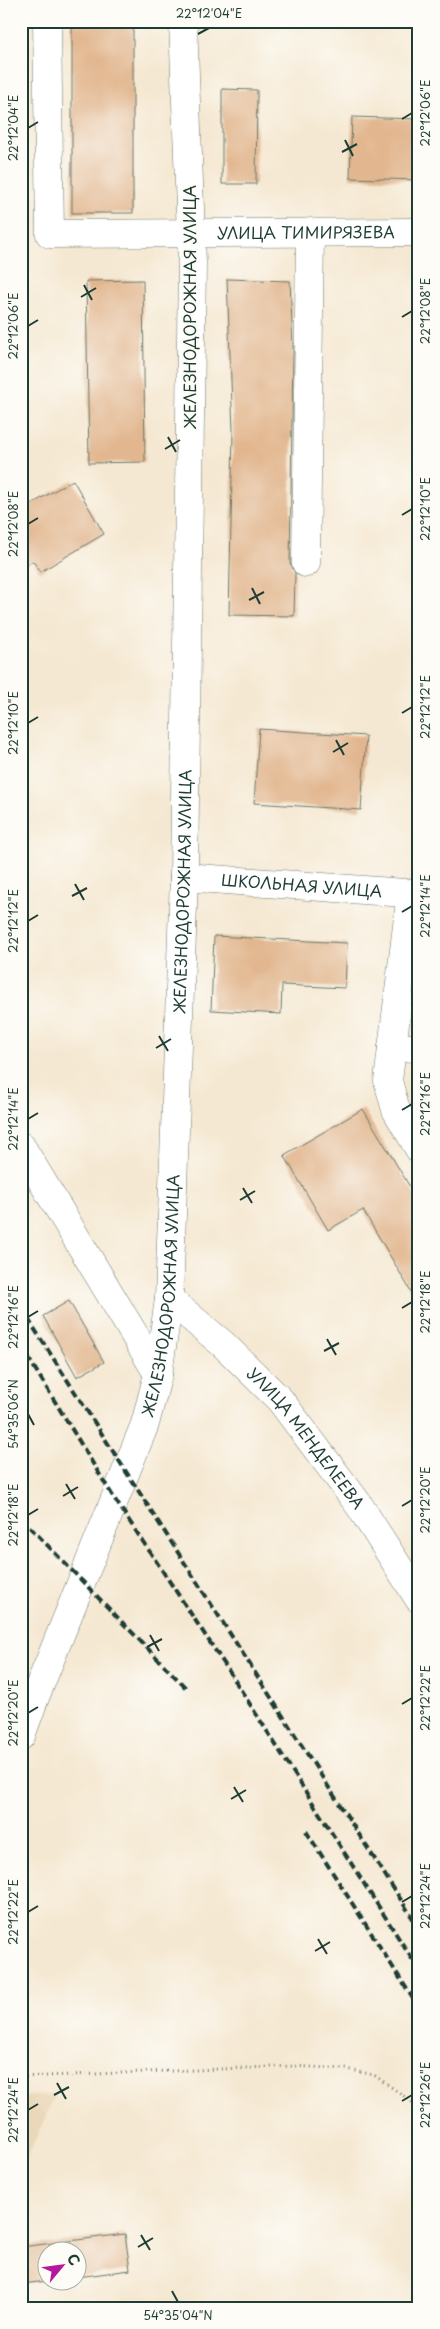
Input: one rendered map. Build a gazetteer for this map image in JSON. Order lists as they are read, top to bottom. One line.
{"streets":{"main road":["УЛИЦА ТИМИРЯЗЕВА","ЖЕЛЕЗНОДОРОЖНАЯ УЛИЦА","ШКОЛЬНАЯ УЛИЦА","УЛИЦА МЕНДЕЛЕЕВА"]},"crossings":[["УЛИЦА ТИМИРЯЗЕВА","ЖЕЛЕЗНОДОРОЖНАЯ УЛИЦА"],["ЖЕЛЕЗНОДОРОЖНАЯ УЛИЦА","ШКОЛЬНАЯ УЛИЦА"],["ЖЕЛЕЗНОДОРОЖНАЯ УЛИЦА","УЛИЦА МЕНДЕЛЕЕВА"]],"north":"top right","coordinates":["22°12'04\"E","22°12'06\"E","22°12'08\"E","22°12'10\"E","22°12'12\"E","22°12'14\"E","22°12'16\"E","22°12'18\"E","54°35'06\"N","22°12'20\"E","22°12'22\"E","22°12'24\"E","22°12'26\"E","54°35'04\"N"]}
